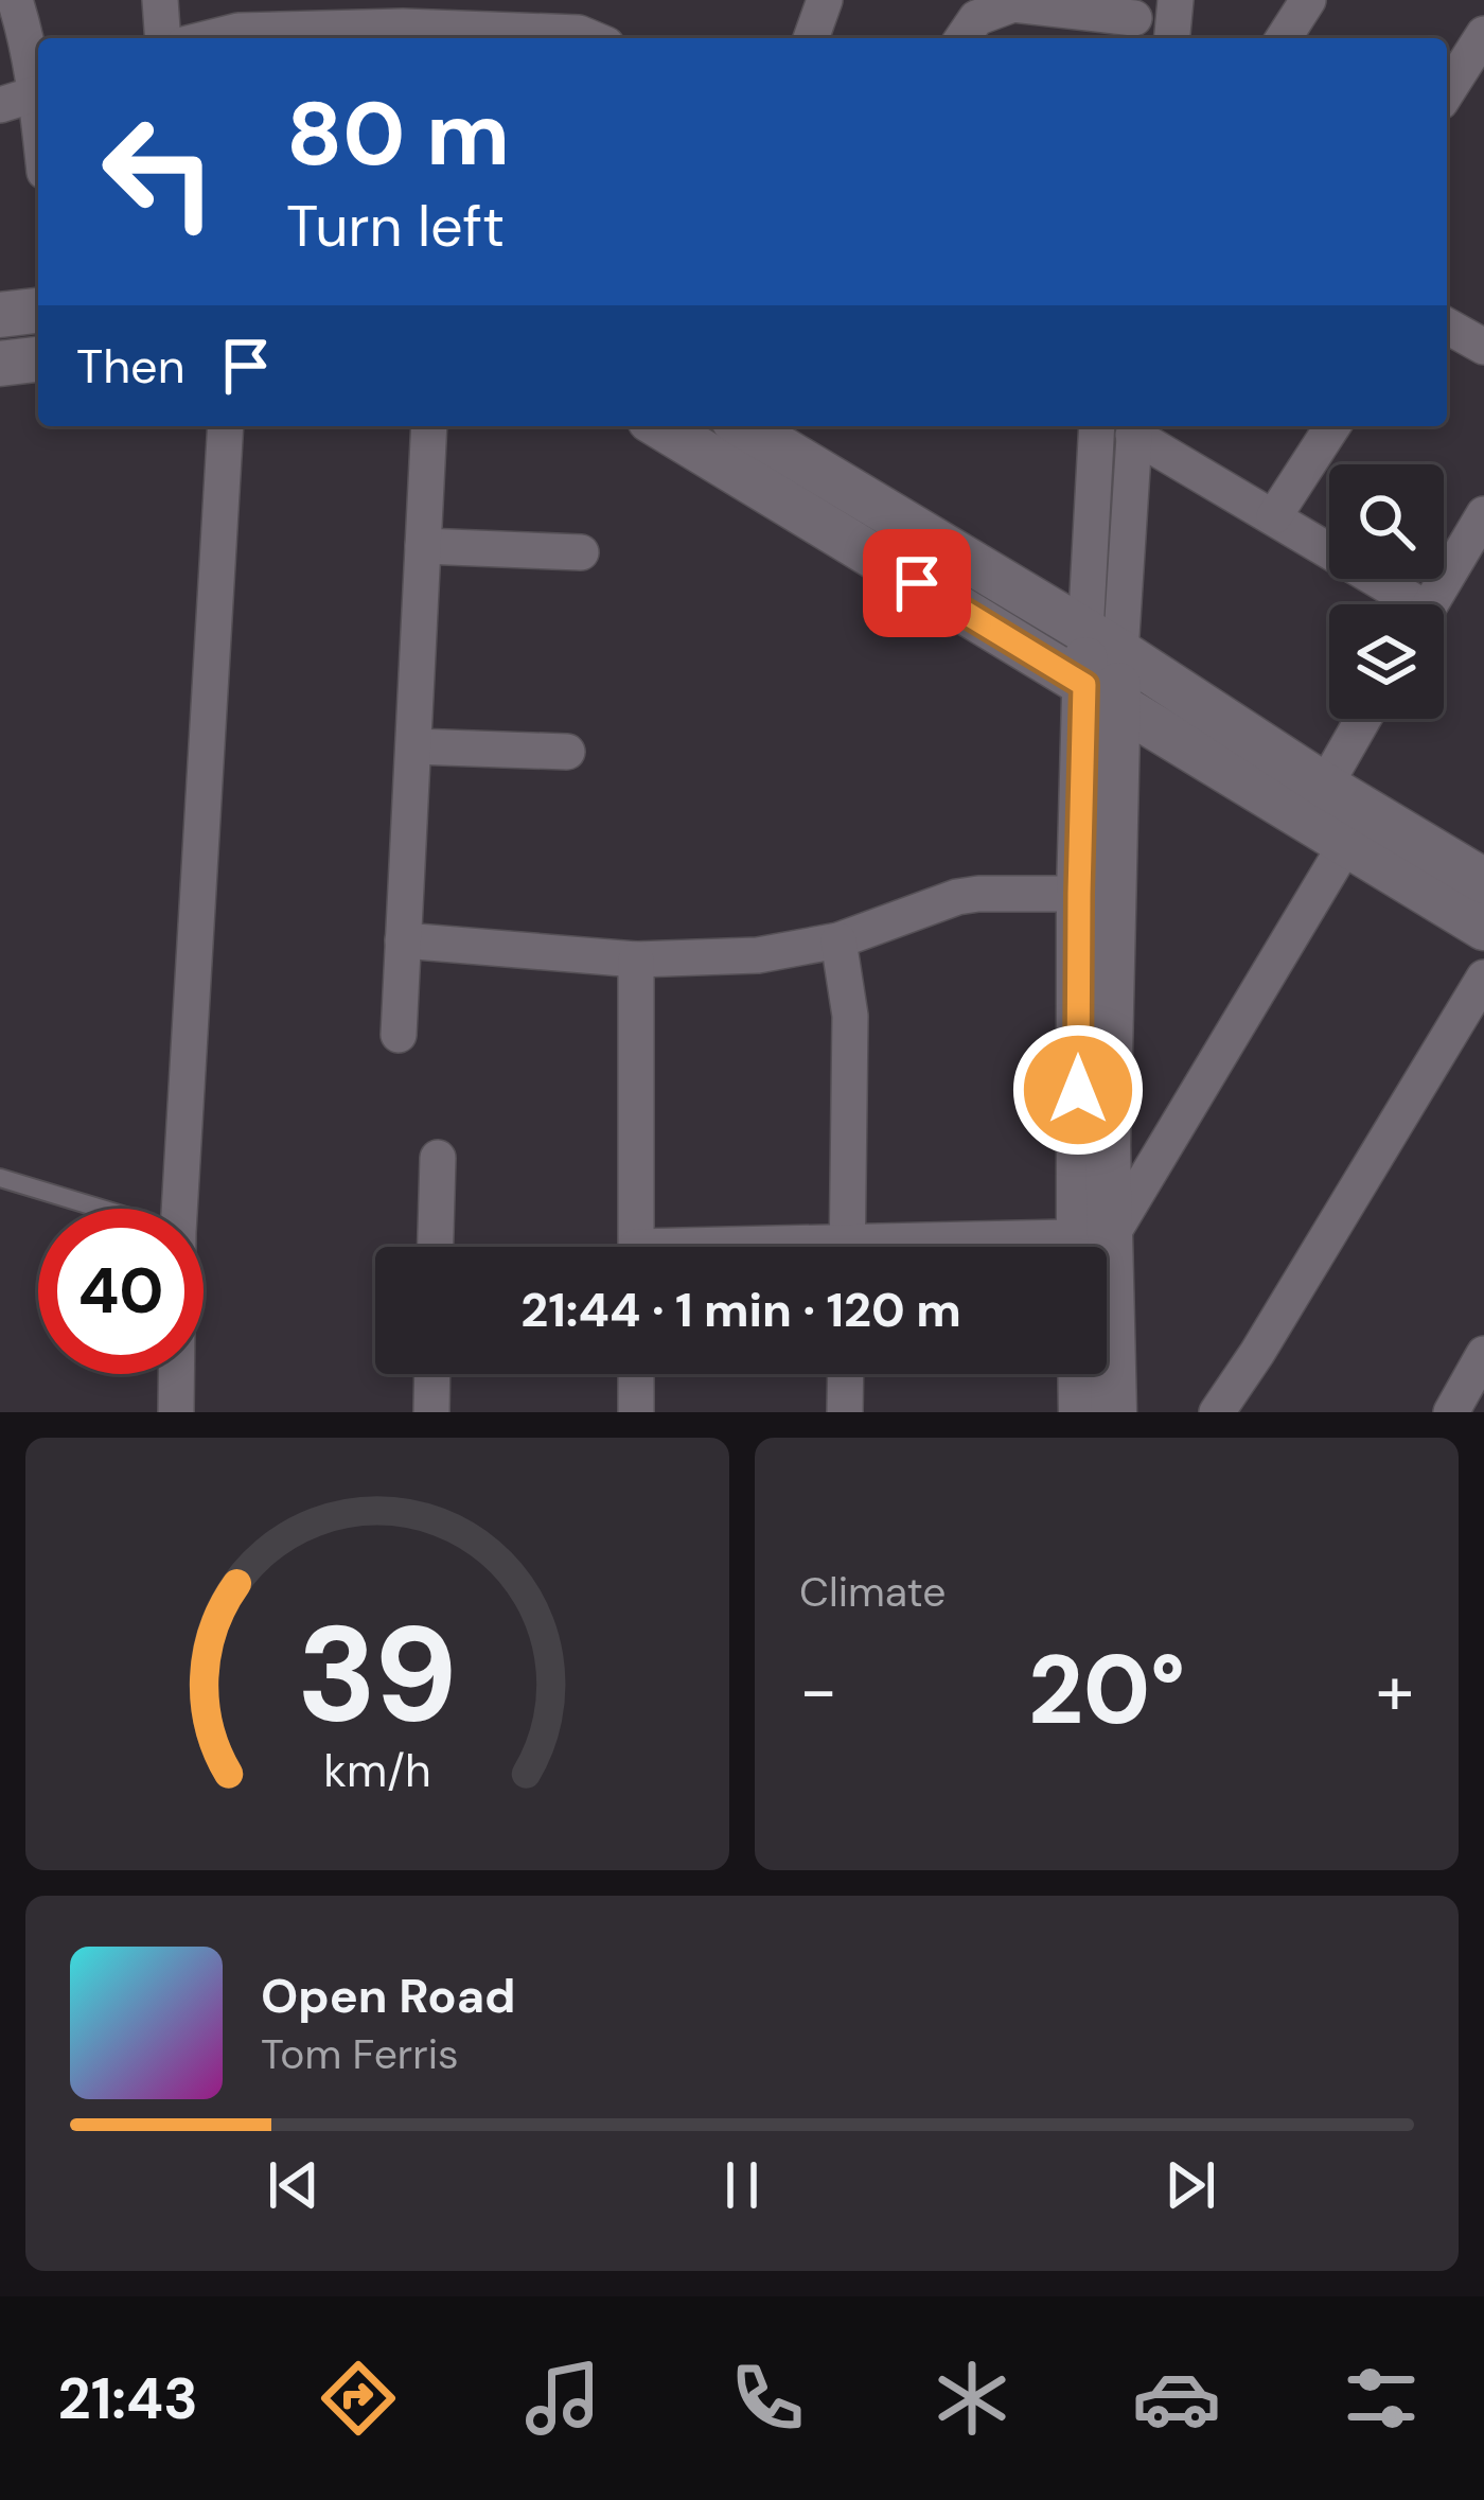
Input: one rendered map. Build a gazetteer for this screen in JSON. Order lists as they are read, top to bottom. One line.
{"page":{"turn":["80 m","Turn left"],"then":"Then","limit":"40","trip":"21:44 · 1 min · 120 m","tile":"Climate","heat":["−","20°","+"],"song":["Open Road","Tom Ferris"],"tabs":"21:43","gauge":["39","km/h"]}}
